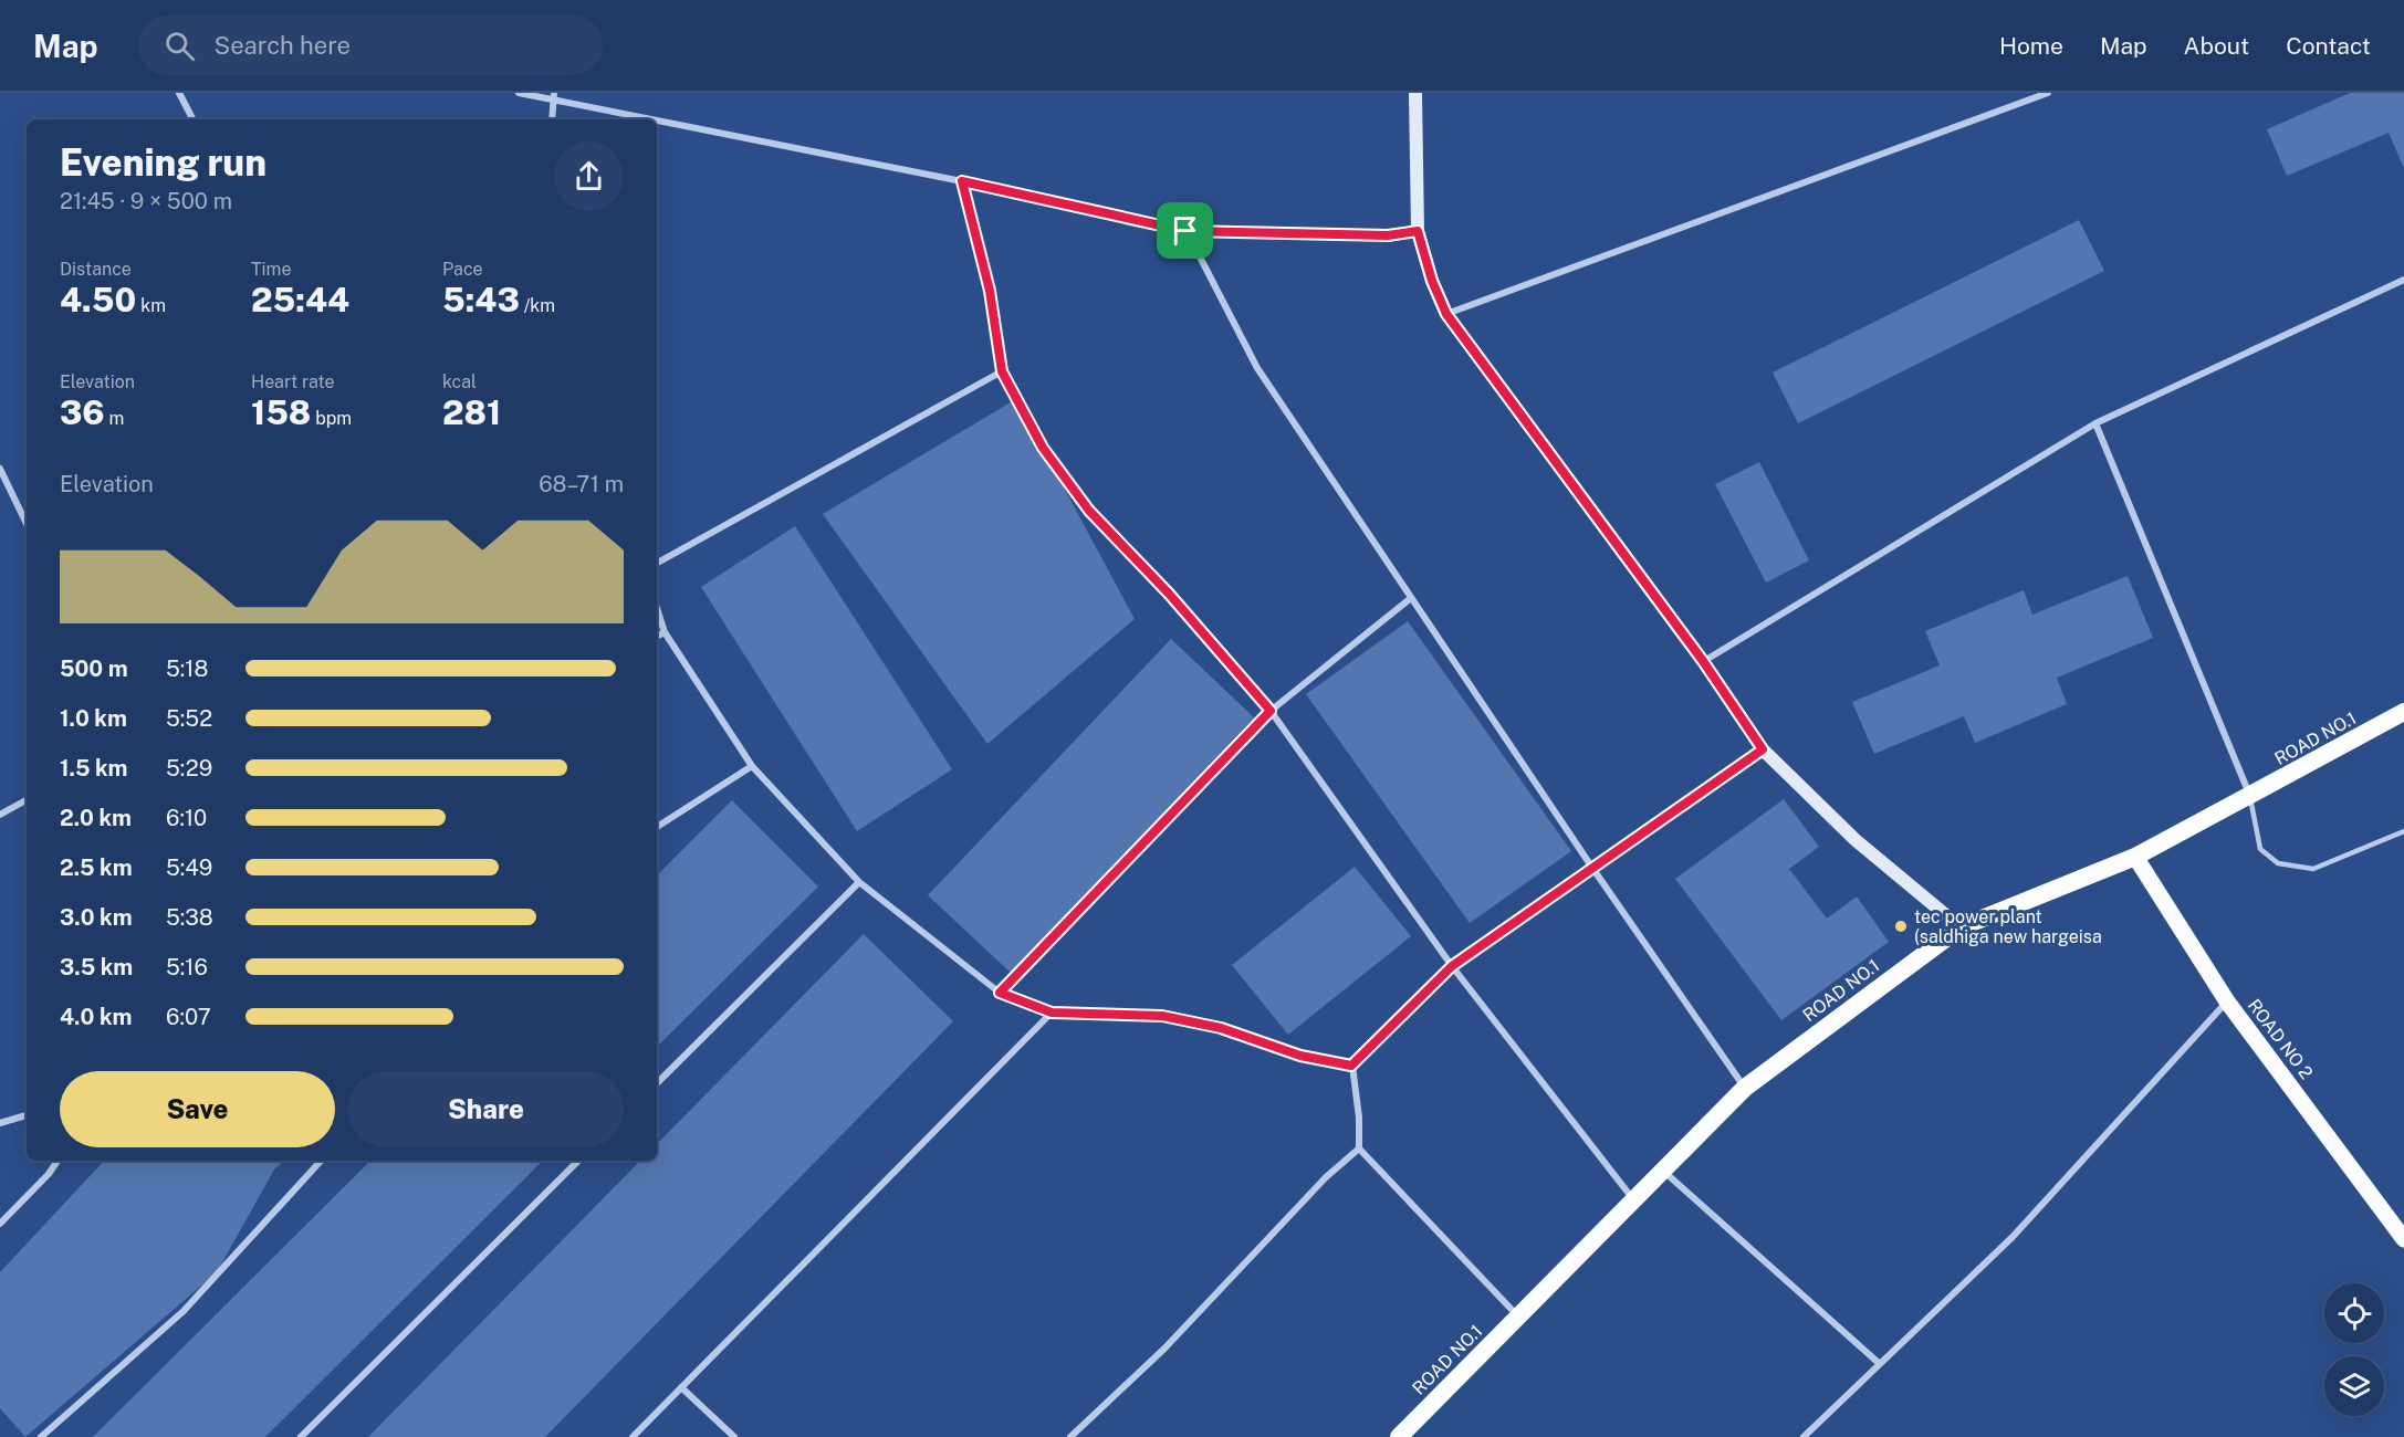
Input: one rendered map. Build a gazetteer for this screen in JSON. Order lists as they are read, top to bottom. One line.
{"streets":{"highway":["ROAD NO.1"],"main road":["ROAD NO 2"]},"crossings":[["ROAD NO.1","ROAD NO 2"]],"places":["tec power plant (saldhiga new hargeisa"],"page":{"header":"Map","search":"Search here","nav":["Home","Map","About","Contact"],"heading":["Evening run","21:45 · 9 × 500 m"],"stats":[["Distance","4.50 km"],["Time","25:44"],["Pace","5:43 /km"],["Elevation","36 m"],["Heart rate","158 bpm"],["kcal","281"]],"chart":["Elevation","68–71 m"],"list":[{"name":"500 m","note":"5:18"},{"name":"1.0 km","note":"5:52"},{"name":"1.5 km","note":"5:29"},{"name":"2.0 km","note":"6:10"},{"name":"2.5 km","note":"5:49"},{"name":"3.0 km","note":"5:38"},{"name":"3.5 km","note":"5:16"},{"name":"4.0 km","note":"6:07"}],"buttons":["Save","Share"]}}
